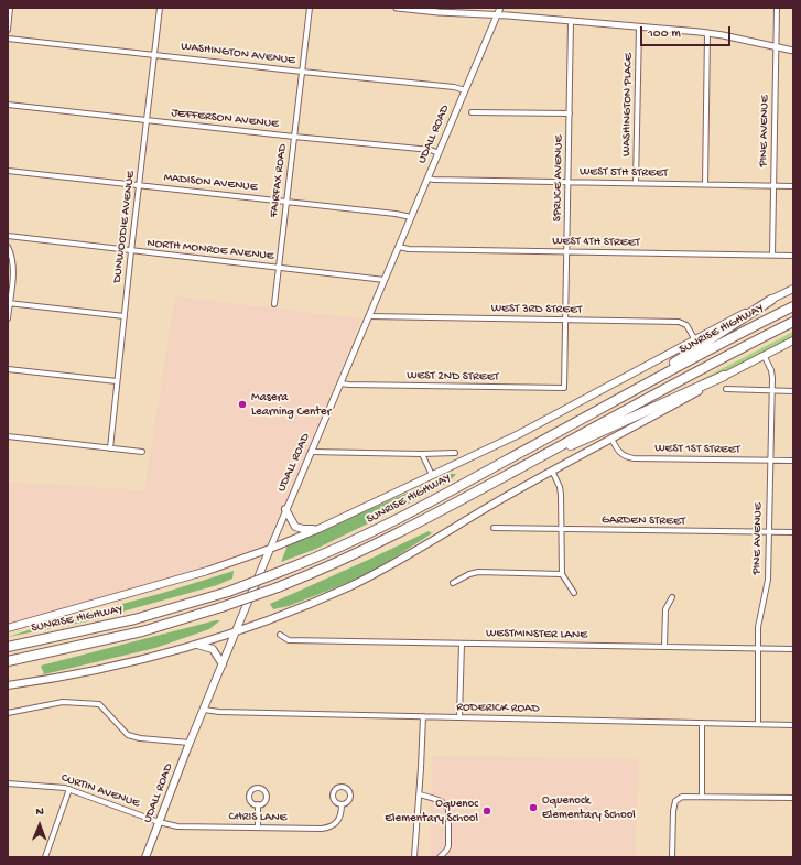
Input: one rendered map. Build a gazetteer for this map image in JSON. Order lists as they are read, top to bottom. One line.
{"streets":{"highway":["SUNRISE HIGHWAY"],"main road":["UDALL ROAD"],"street":["WASHINGTON AVENUE","WASHINGTON PLACE","JEFFERSON AVENUE","PINE AVENUE","WEST 5TH STREET","SPRUCE AVENUE","FAIRFAX ROAD","MADISON AVENUE","DUNWOODIE AVENUE","WEST 4TH STREET","NORTH MONROE AVENUE","WEST 3RD STREET","WEST 2ND STREET","WEST 1ST STREET","GARDEN STREET","WESTMINSTER LANE","RODERICK ROAD","CURTIN AVENUE","CHRIS LANE"]},"crossings":[["WASHINGTON AVENUE","UDALL ROAD"],["WASHINGTON AVENUE","FAIRFAX ROAD"],["WASHINGTON AVENUE","DUNWOODIE AVENUE"],["WASHINGTON PLACE","WEST 5TH STREET"],["JEFFERSON AVENUE","UDALL ROAD"],["JEFFERSON AVENUE","FAIRFAX ROAD"],["JEFFERSON AVENUE","DUNWOODIE AVENUE"],["PINE AVENUE","WEST 5TH STREET"],["PINE AVENUE","WEST 4TH STREET"],["PINE AVENUE","WEST 1ST STREET"],["PINE AVENUE","GARDEN STREET"],["PINE AVENUE","WESTMINSTER LANE"],["PINE AVENUE","RODERICK ROAD"],["UDALL ROAD","WEST 5TH STREET"],["UDALL ROAD","MADISON AVENUE"],["UDALL ROAD","WEST 4TH STREET"],["UDALL ROAD","NORTH MONROE AVENUE"],["UDALL ROAD","WEST 3RD STREET"],["UDALL ROAD","SUNRISE HIGHWAY"],["UDALL ROAD","WEST 2ND STREET"],["UDALL ROAD","RODERICK ROAD"],["UDALL ROAD","CURTIN AVENUE"],["UDALL ROAD","CHRIS LANE"],["WEST 5TH STREET","SPRUCE AVENUE"],["SPRUCE AVENUE","WEST 4TH STREET"],["SPRUCE AVENUE","WEST 3RD STREET"],["SPRUCE AVENUE","WEST 2ND STREET"],["FAIRFAX ROAD","MADISON AVENUE"],["FAIRFAX ROAD","NORTH MONROE AVENUE"],["MADISON AVENUE","DUNWOODIE AVENUE"],["DUNWOODIE AVENUE","NORTH MONROE AVENUE"],["WEST 3RD STREET","SUNRISE HIGHWAY"],["CURTIN AVENUE","CHRIS LANE"]],"places":["Masera Learning Center","Oquenock Elementary School","Oquenoc Elementary School"],"scale_bar":"100 m","north":"top"}
